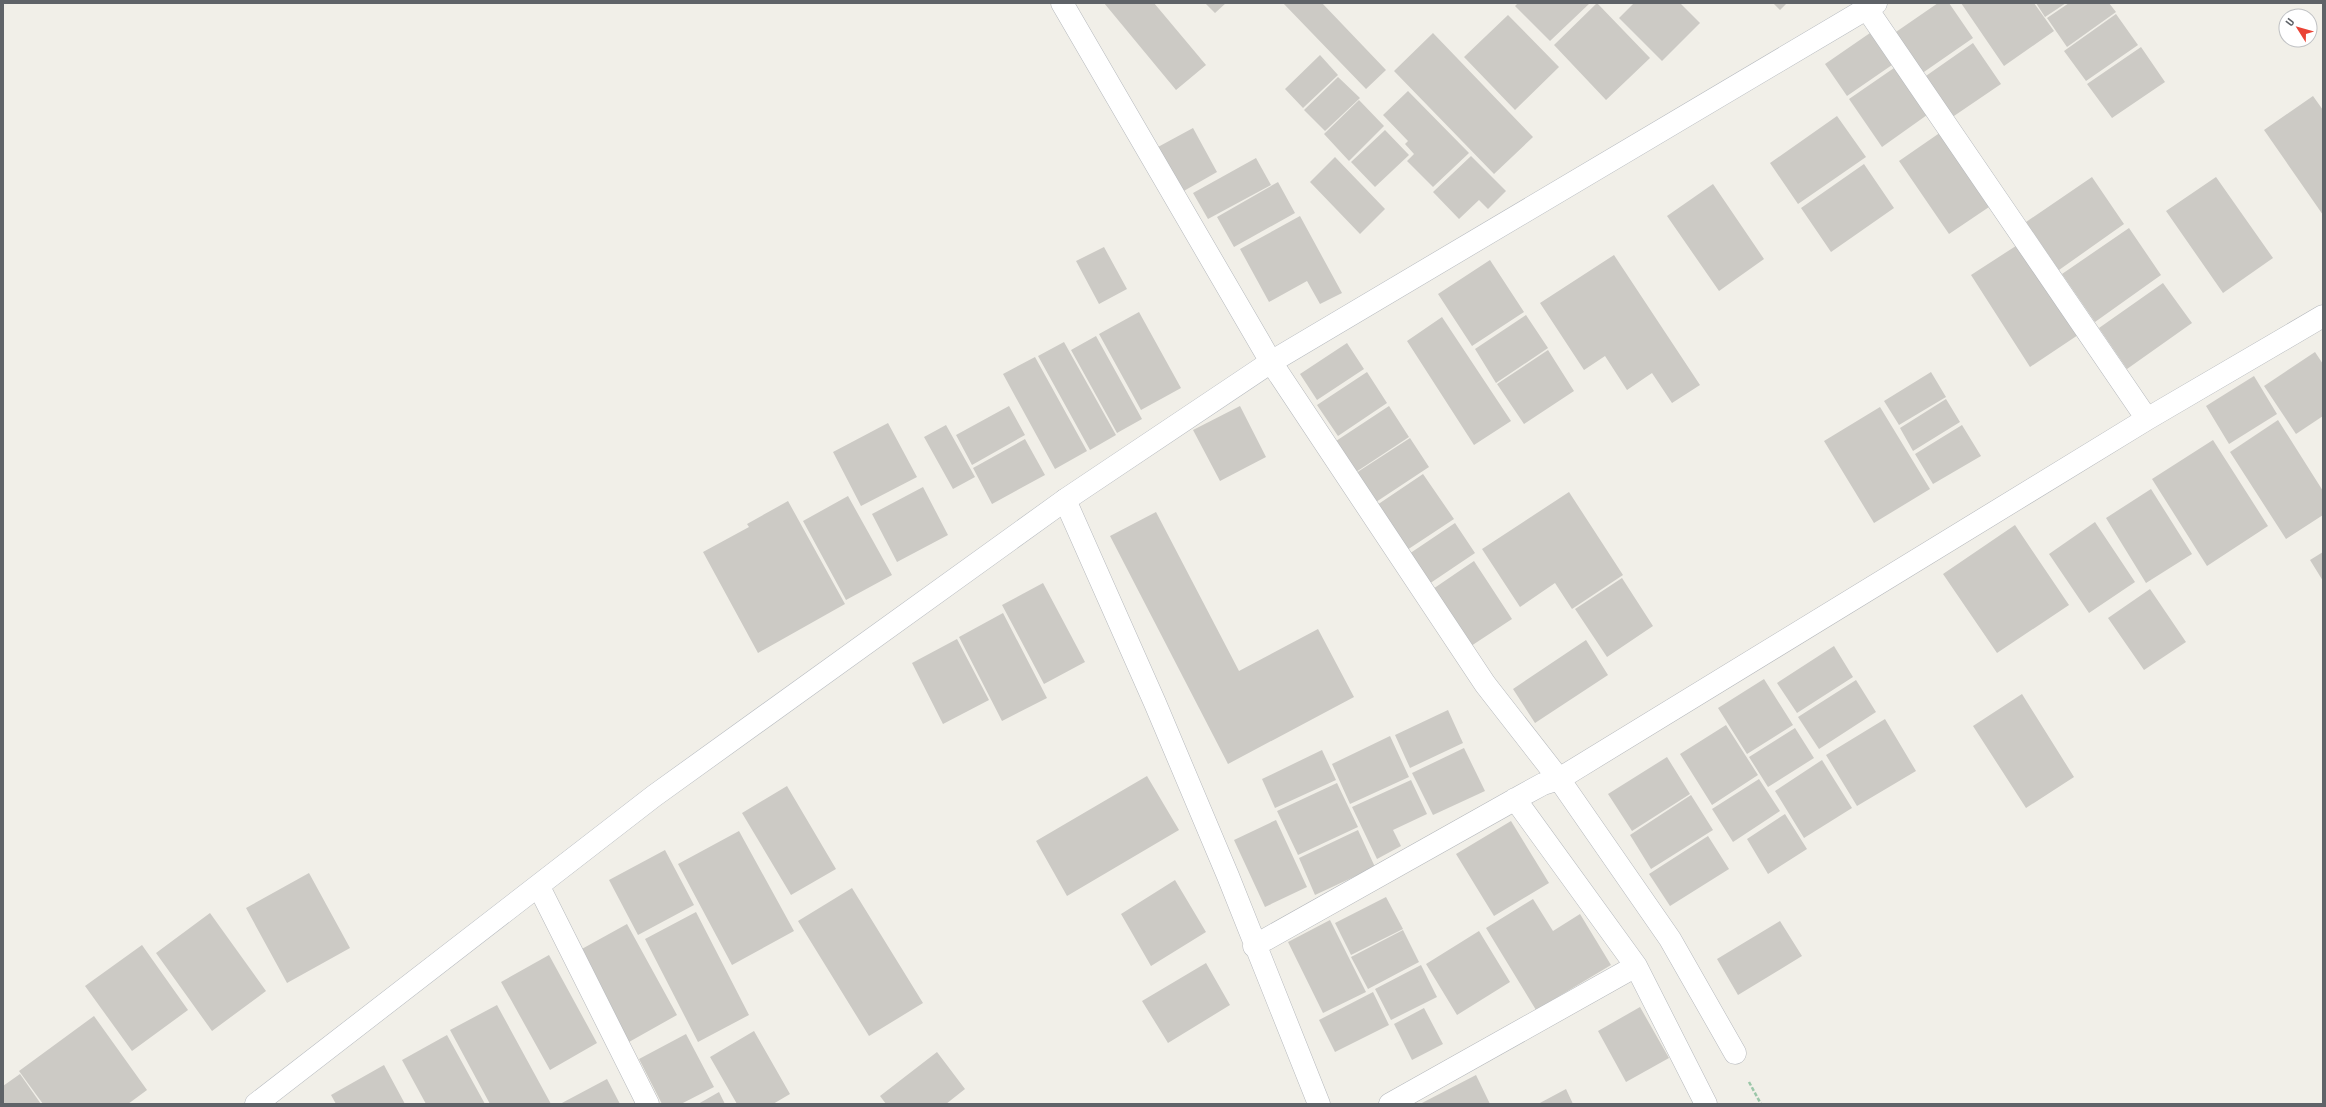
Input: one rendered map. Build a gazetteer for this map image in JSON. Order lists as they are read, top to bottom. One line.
{"north":"top left"}
